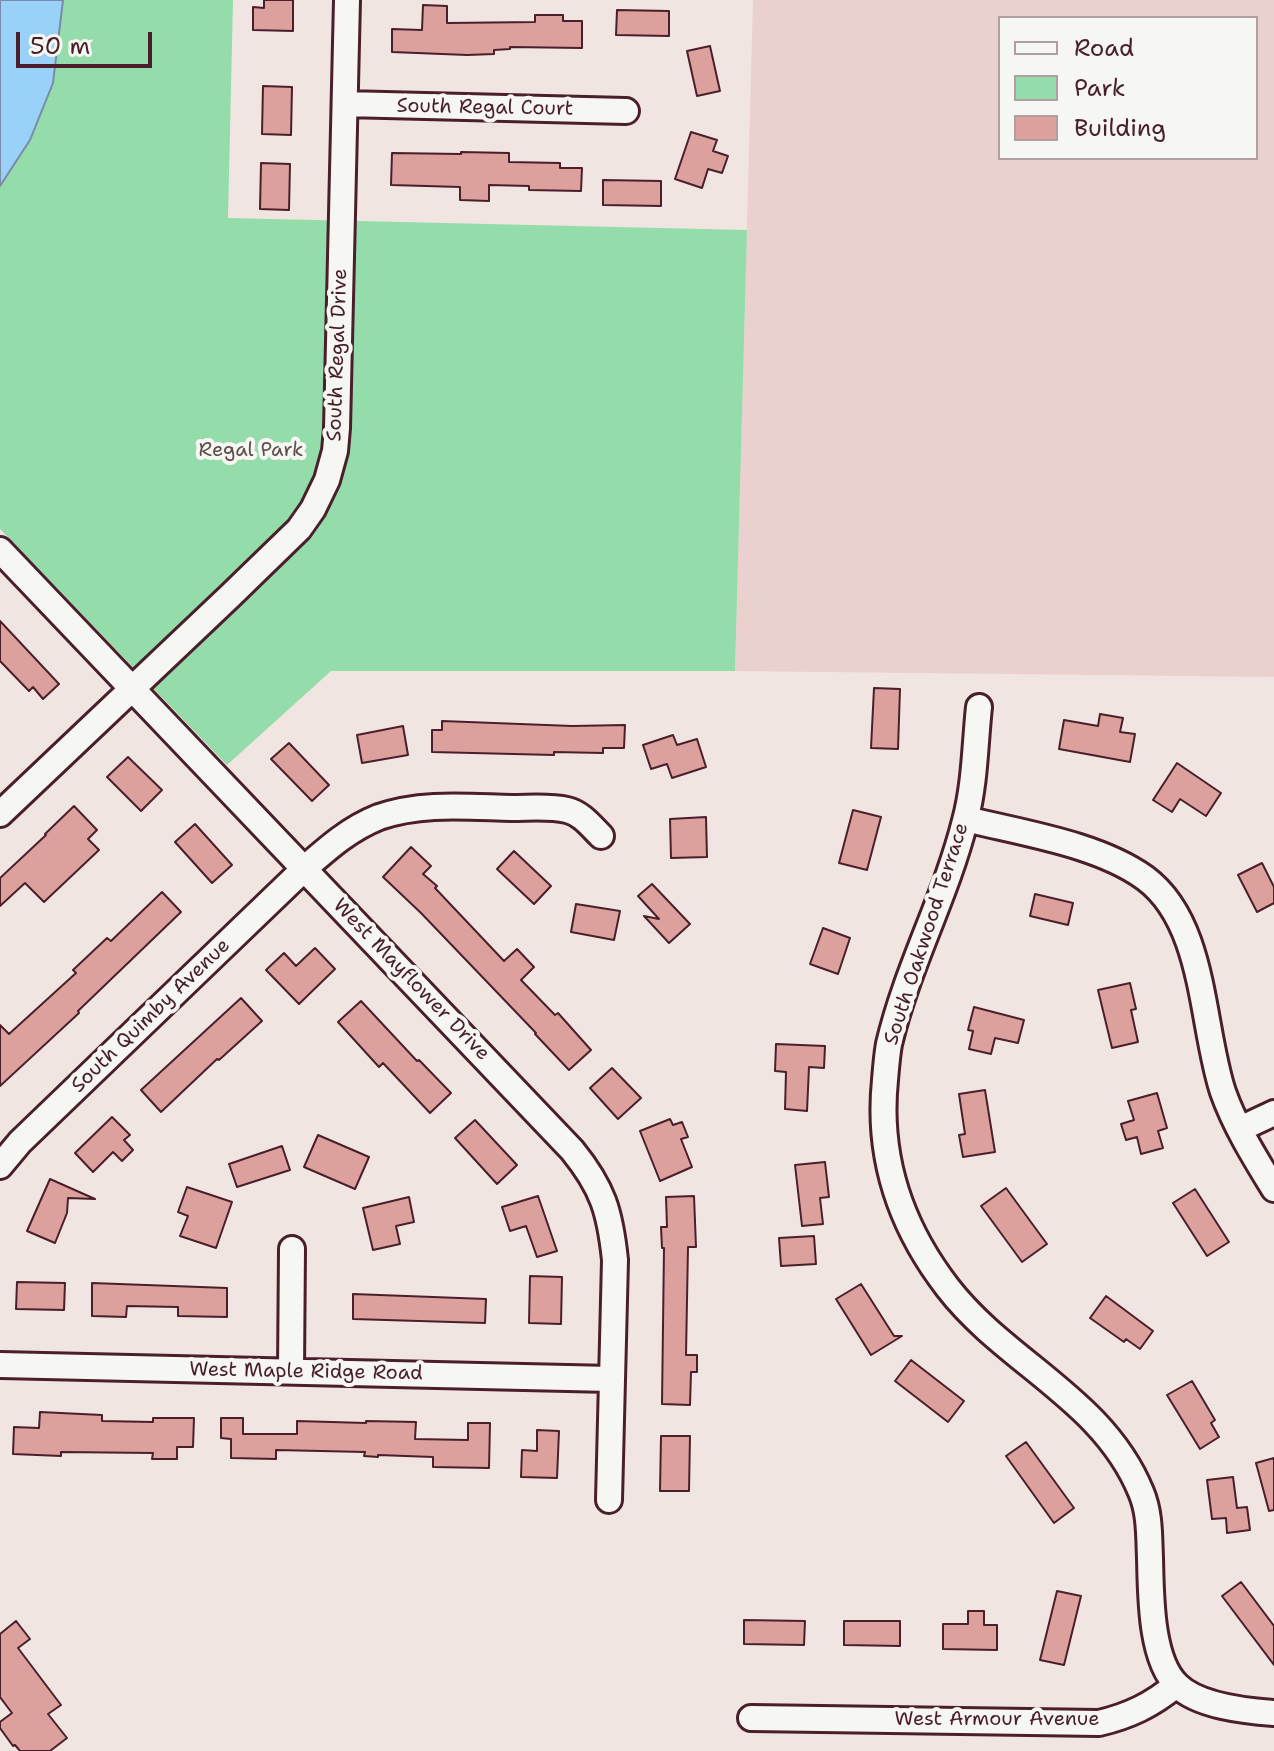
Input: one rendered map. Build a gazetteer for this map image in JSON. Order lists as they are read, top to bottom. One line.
{"streets":{"street":["South Regal Court","South Regal Drive","South Oakwood Terrace","West Mayflower Drive","South Quimby Avenue","West Maple Ridge Road","West Armour Avenue"]},"crossings":[["South Regal Court","South Regal Drive"],["South Regal Drive","West Mayflower Drive"],["South Oakwood Terrace","West Armour Avenue"],["West Mayflower Drive","South Quimby Avenue"],["West Mayflower Drive","West Maple Ridge Road"]],"parks":["Regal Park"],"legend":["Road","Park","Building"],"scale_bar":"50 m"}
